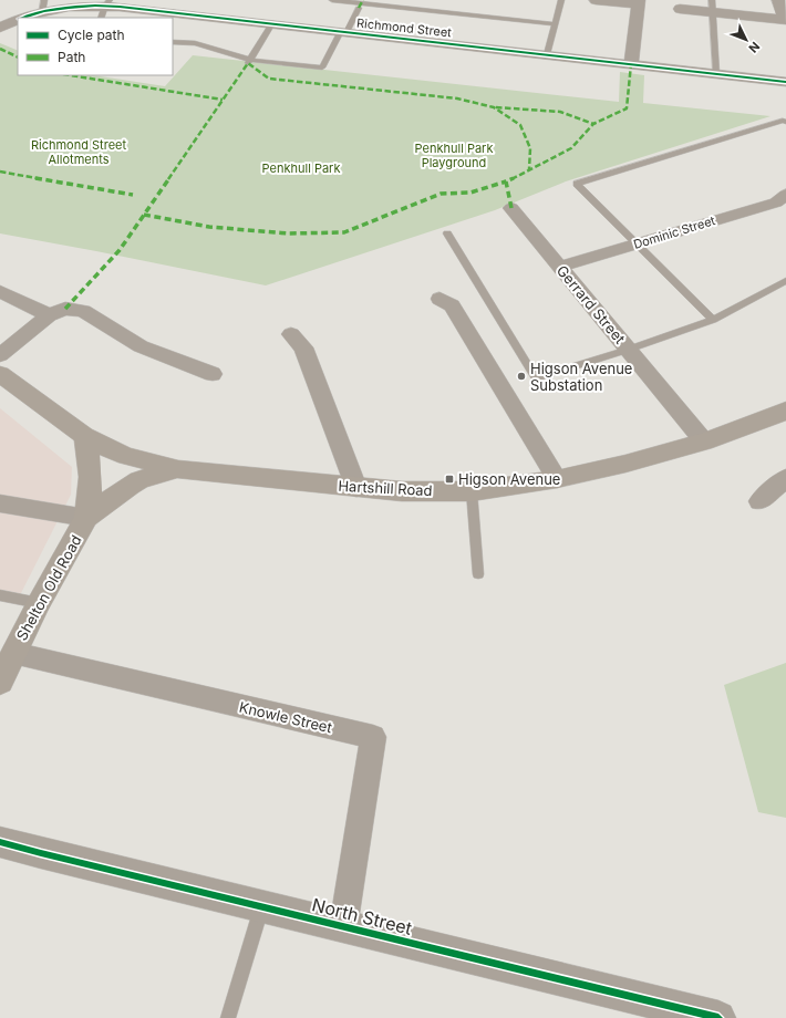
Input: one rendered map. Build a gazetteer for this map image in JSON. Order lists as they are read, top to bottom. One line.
{"streets":{"main road":["Hartshill Road","Shelton Old Road"],"street":["Richmond Street","Dominic Street","Gerrard Street","Knowle Street","North Street"]},"crossings":[["Dominic Street","Gerrard Street"],["Gerrard Street","Hartshill Road"],["Hartshill Road","Shelton Old Road"],["Shelton Old Road","Knowle Street"],["Knowle Street","North Street"]],"parks":["Richmond Street Allotments","Penkhull Park Playground","Penkhull Park"],"places":{"other":["Higson Avenue Substation"],"transit":["Higson Avenue"]},"legend":["Cycle path","Path"],"north":"bottom right"}
